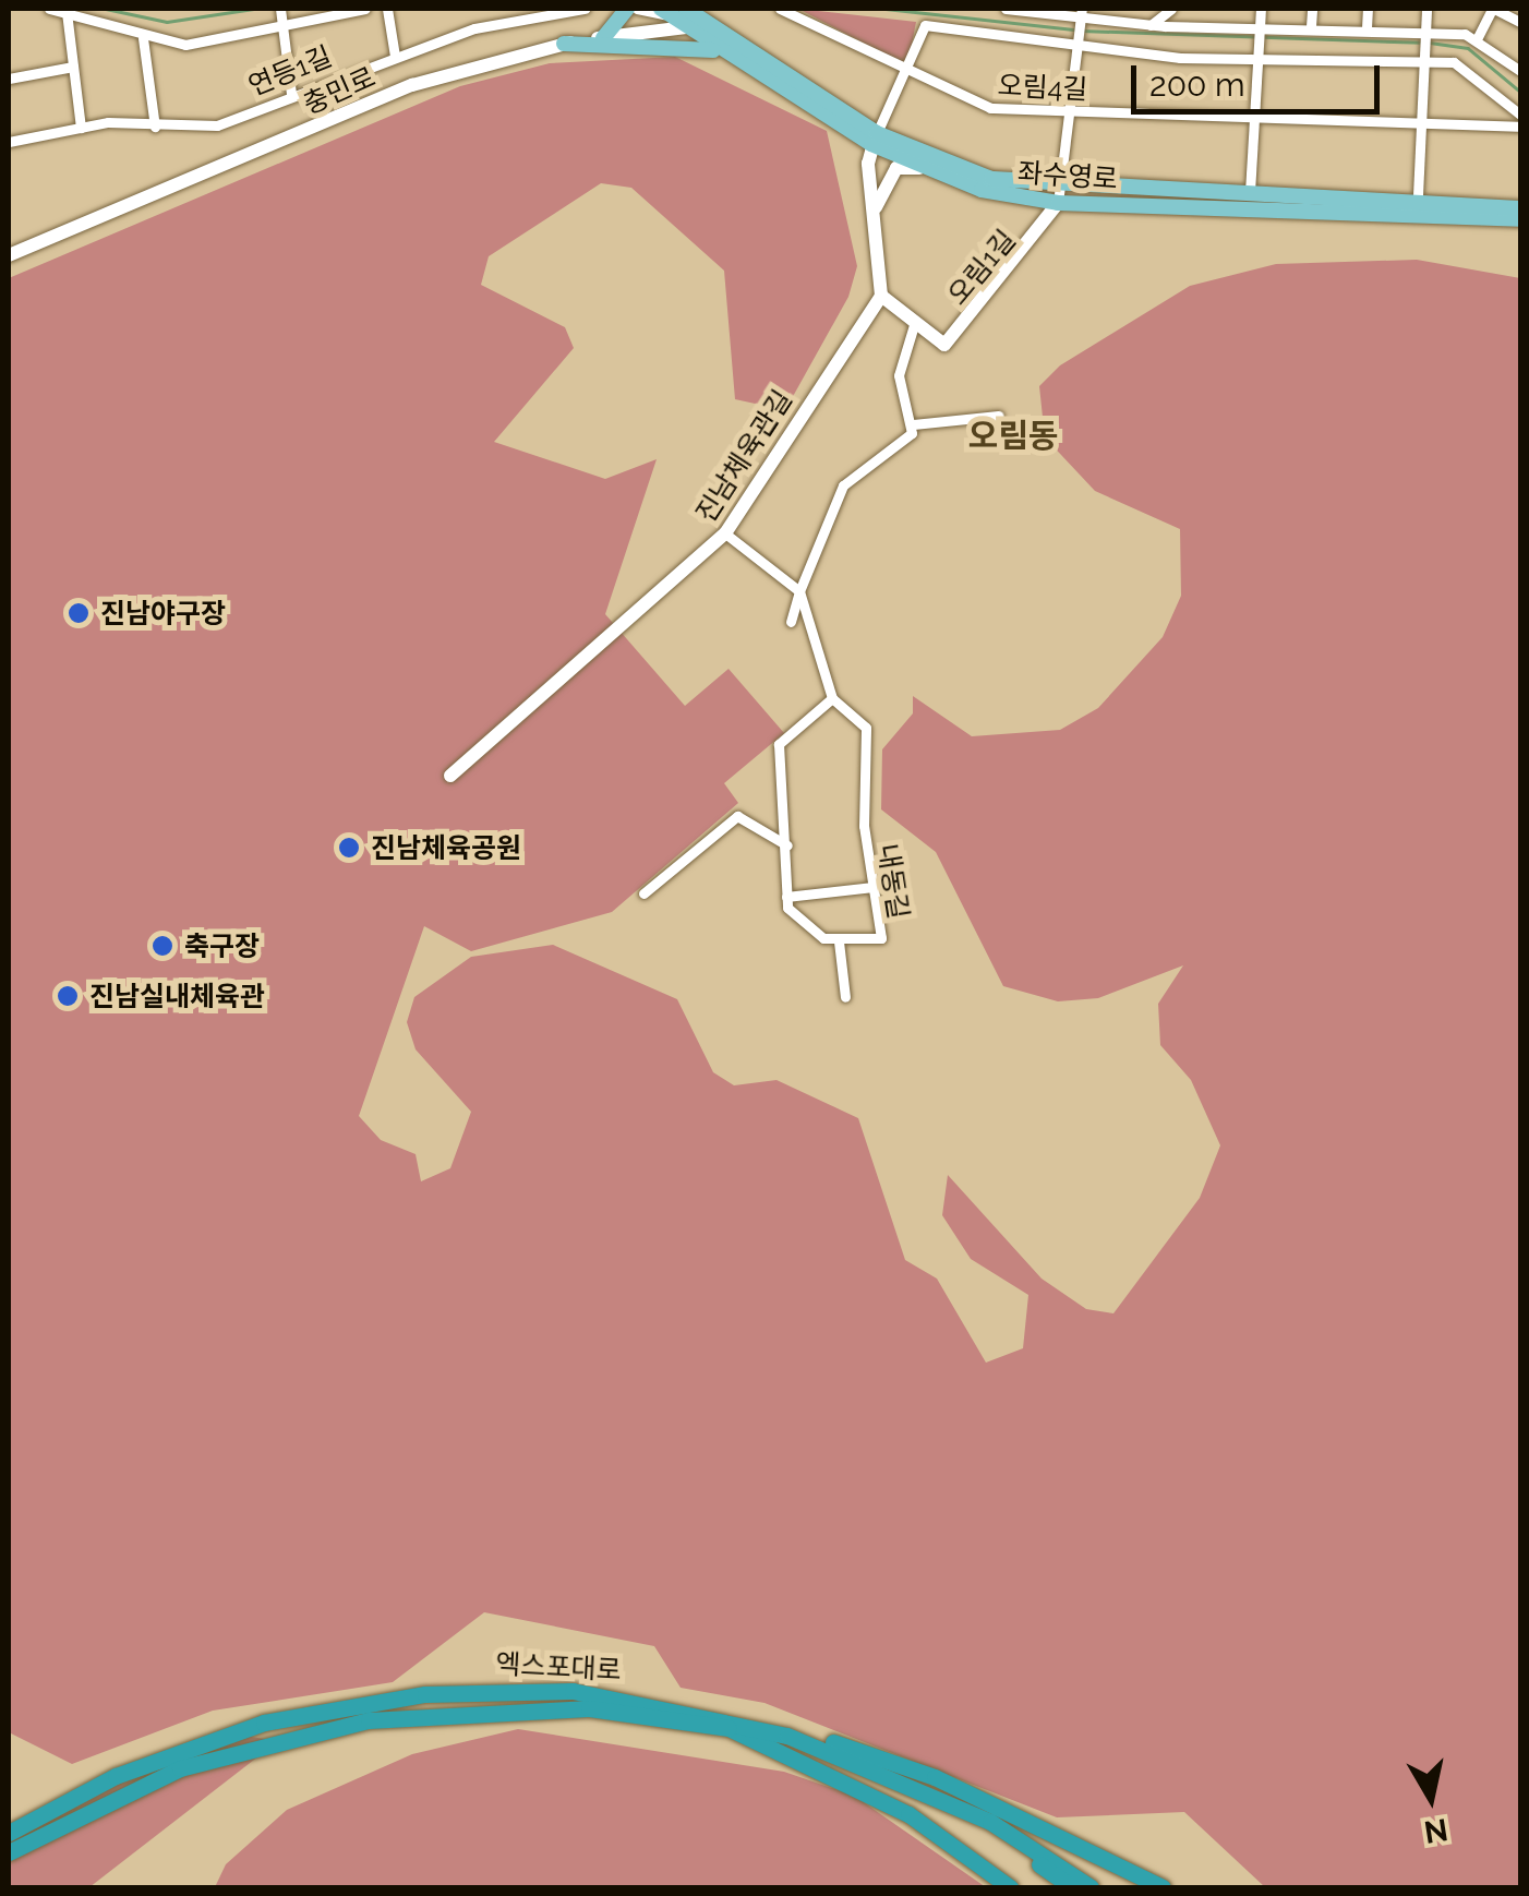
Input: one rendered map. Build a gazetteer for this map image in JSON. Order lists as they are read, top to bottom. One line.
{"streets":{"highway":["엑스포대로"],"main road":["좌수영로"],"street":["연등1길","오림4길","충민로","오림1길","진남체육관길","내동길"]},"crossings":[["충민로","좌수영로"],["좌수영로","오림1길"]],"districts":["오림동"],"places":["진남야구장","진남체육공원","축구장","진남실내체육관"],"scale_bar":"200 m","north":"bottom"}
